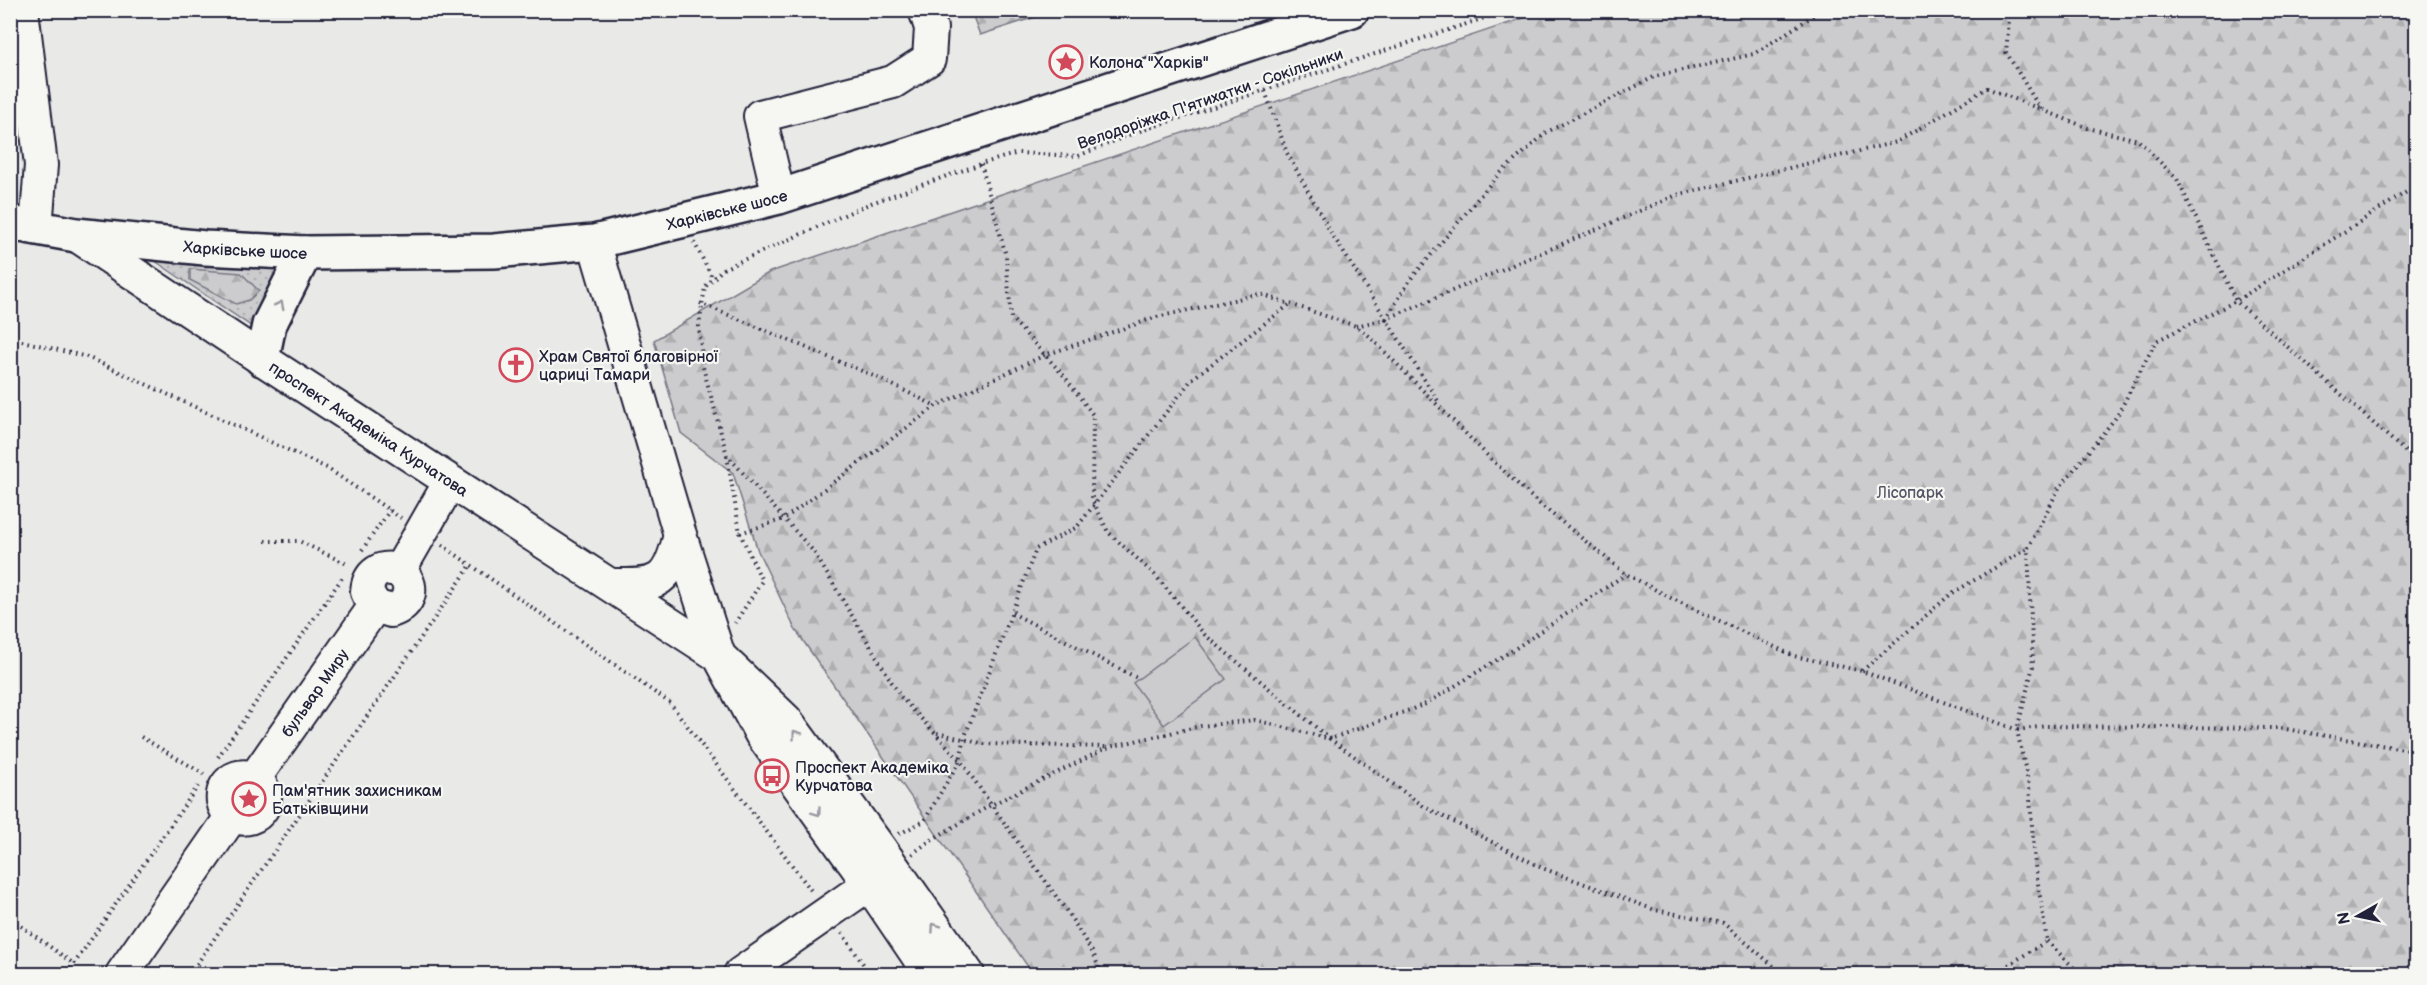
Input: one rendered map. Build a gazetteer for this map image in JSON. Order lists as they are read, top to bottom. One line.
{"streets":{"main road":["Харківське шосе","проспект Академіка Курчатова"],"street":["бульвар Миру"],"path":["Велодоріжка П'ятихатки - Сокільники"]},"crossings":[["Харківське шосе","проспект Академіка Курчатова"],["проспект Академіка Курчатова","бульвар Миру"]],"parks":["Лісопарк"],"places":{"place":["Колона \"Харків\"","Пам'ятник захисникам Батьківщини"],"church":["Храм Святої благовірної цариці Тамари"],"bus stop":["Проспект Академіка Курчатова"]},"north":"left"}
